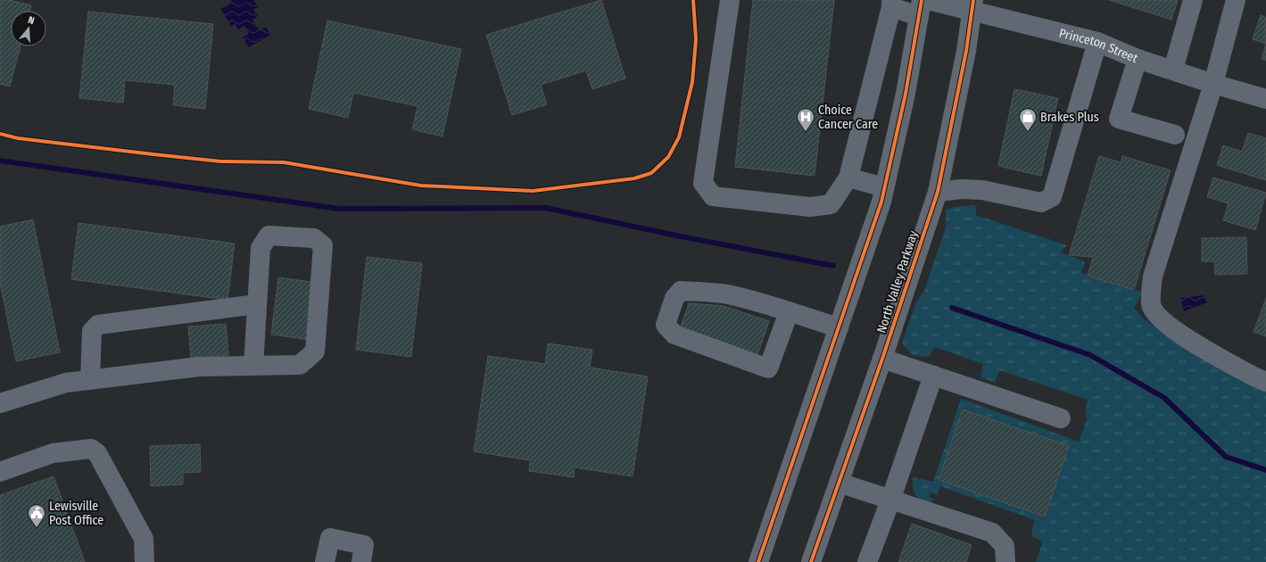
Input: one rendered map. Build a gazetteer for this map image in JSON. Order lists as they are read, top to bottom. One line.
{"streets":{"main road":["North Valley Parkway"],"street":["Princeton Street"]},"crossings":[["Princeton Street","North Valley Parkway"]],"places":{"hospital":["Choice Cancer Care"],"shop":["Brakes Plus"],"public building":["Lewisville Post Office"]},"north":"top"}
